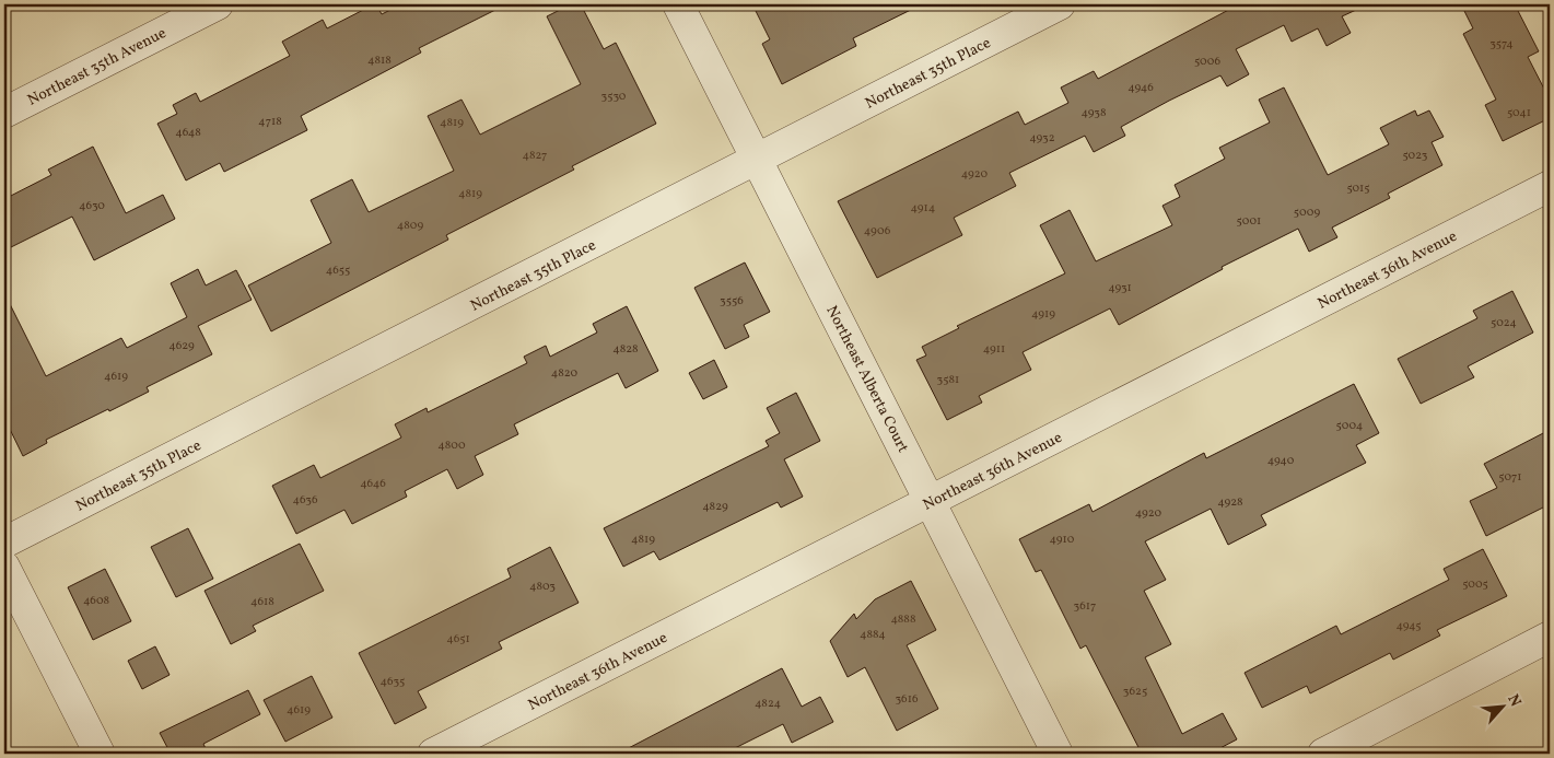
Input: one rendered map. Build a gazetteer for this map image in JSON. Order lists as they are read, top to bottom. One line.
{"streets":{"street":["Northeast 35th Avenue","Northeast 35th Place","Northeast 36th Avenue","Northeast Alberta Court"]},"crossings":[["Northeast 35th Place","Northeast Alberta Court"],["Northeast 36th Avenue","Northeast Alberta Court"]],"house_numbers":["3574","4818","5006","4946","3530","4938","5041","4718","4819","4648","4932","4827","5023","4920","5015","4819","4630","4914","5009","5001","4809","4906","4655","4931","3556","4919","5024","4629","4828","4911","4820","4619","3581","5004","4800","4940","5071","4646","4636","4928","4829","4920","4819","4910","5005","4803","4608","4618","3617","4888","4945","4884","4651","4635","3625","3616","4824","4619"],"north":"top right"}
